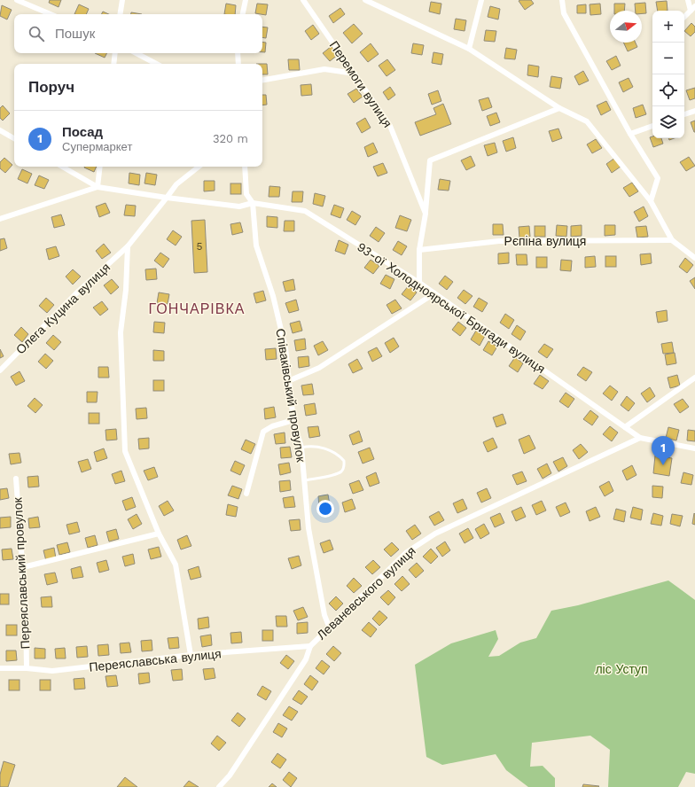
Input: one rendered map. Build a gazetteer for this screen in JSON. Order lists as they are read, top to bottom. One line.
{"streets":{"street":["Перемоги вулиця","Рєпіна вулиця","93-ої Холодноярської Бригади вулиця","Олега Куцина вулиця","Співаківський провулок","Переяславський провулок","Леваневського вулиця","Переяславська вулиця"]},"crossings":[["93-ої Холодноярської Бригади вулиця","Олега Куцина вулиця"],["93-ої Холодноярської Бригади вулиця","Співаківський провулок"],["93-ої Холодноярської Бригади вулиця","Леваневського вулиця"],["Співаківський провулок","Леваневського вулиця"],["Переяславський провулок","Переяславська вулиця"],["Леваневського вулиця","Переяславська вулиця"]],"districts":["ГОНЧАРІВКА"],"parks":["ліс Уступ"],"house_numbers":["5"],"north":"right","page":{"map_buttons":["+","−"],"search":"Пошук","heading":"Поруч","list":[{"mark":"1","name":"Посад","note":"Супермаркет","value":"320 m"}],"pins":"1"}}
